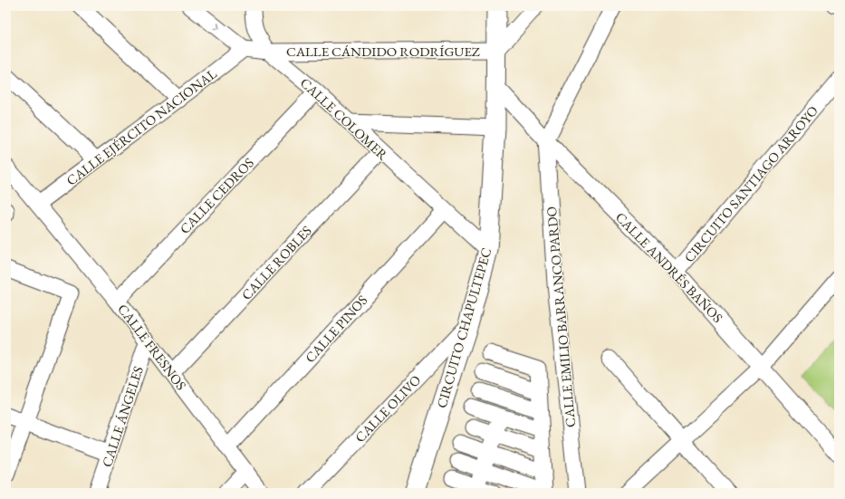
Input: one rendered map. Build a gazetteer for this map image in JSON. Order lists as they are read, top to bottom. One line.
{"streets":{"street":["CALLE CÁNDIDO RODRÍGUEZ","CALLE COLOMER","CALLE EJÉRCITO NACIONAL","CIRCUITO SANTIAGO ARROYO","CALLE CEDROS","CALLE ROBLES","CALLE ANDRÉS BAÑOS","CALLE EMILIO BARRANCO PARDO","CIRCUITO CHAPULTEPEC","CALLE PINOS","CALLE FRESNOS","CALLE OLIVO","CALLE ÁNGELES"]},"crossings":[["CALLE CÁNDIDO RODRÍGUEZ","CALLE COLOMER"],["CALLE CÁNDIDO RODRÍGUEZ","CIRCUITO CHAPULTEPEC"],["CALLE COLOMER","CALLE CEDROS"],["CALLE COLOMER","CALLE ROBLES"],["CALLE COLOMER","CIRCUITO CHAPULTEPEC"],["CALLE COLOMER","CALLE PINOS"],["CALLE EJÉRCITO NACIONAL","CALLE FRESNOS"],["CIRCUITO SANTIAGO ARROYO","CALLE ANDRÉS BAÑOS"],["CALLE CEDROS","CALLE FRESNOS"],["CALLE ROBLES","CALLE FRESNOS"],["CALLE ANDRÉS BAÑOS","CALLE EMILIO BARRANCO PARDO"],["CALLE ANDRÉS BAÑOS","CIRCUITO CHAPULTEPEC"],["CIRCUITO CHAPULTEPEC","CALLE OLIVO"],["CALLE PINOS","CALLE FRESNOS"],["CALLE FRESNOS","CALLE ÁNGELES"]]}
